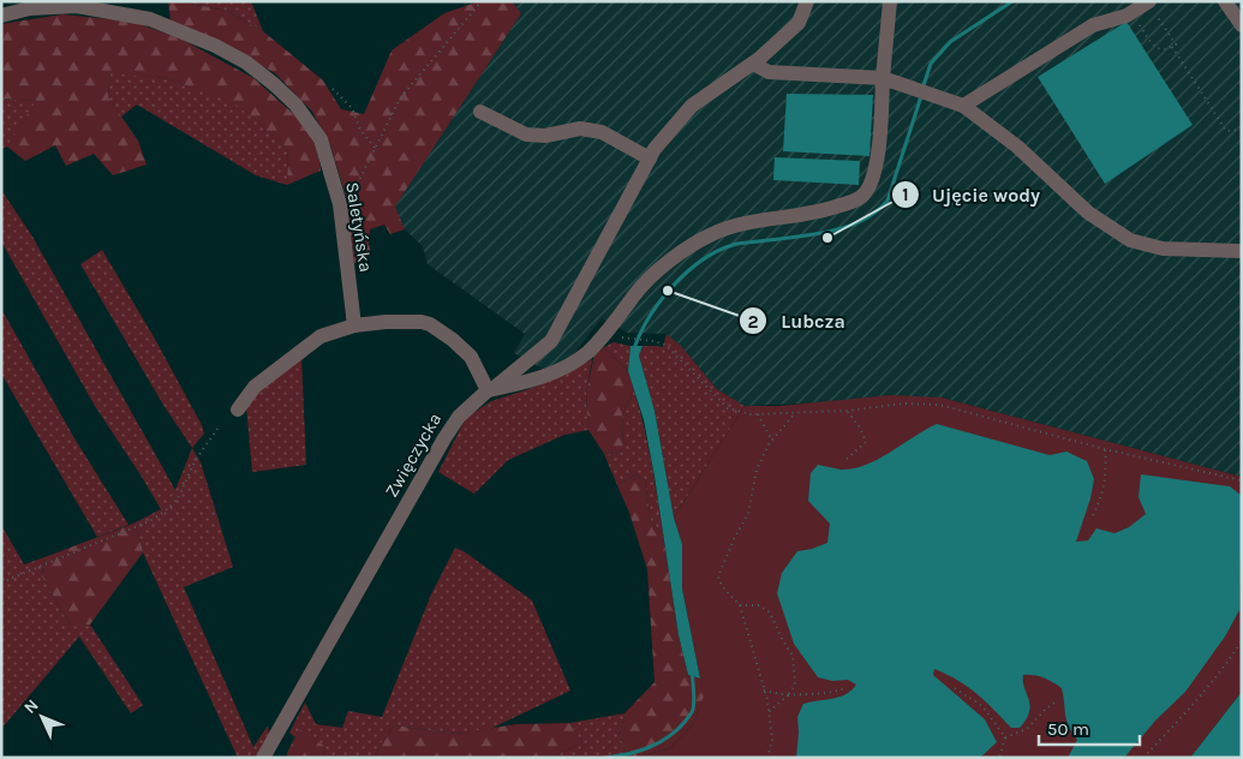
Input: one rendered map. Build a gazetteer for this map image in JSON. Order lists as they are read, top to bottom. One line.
{"streets":{"street":["Saletyńska","Zwięczycka"]},"places":["Ujęcie wody","Lubcza"],"scale_bar":"50 m","north":"top left"}
